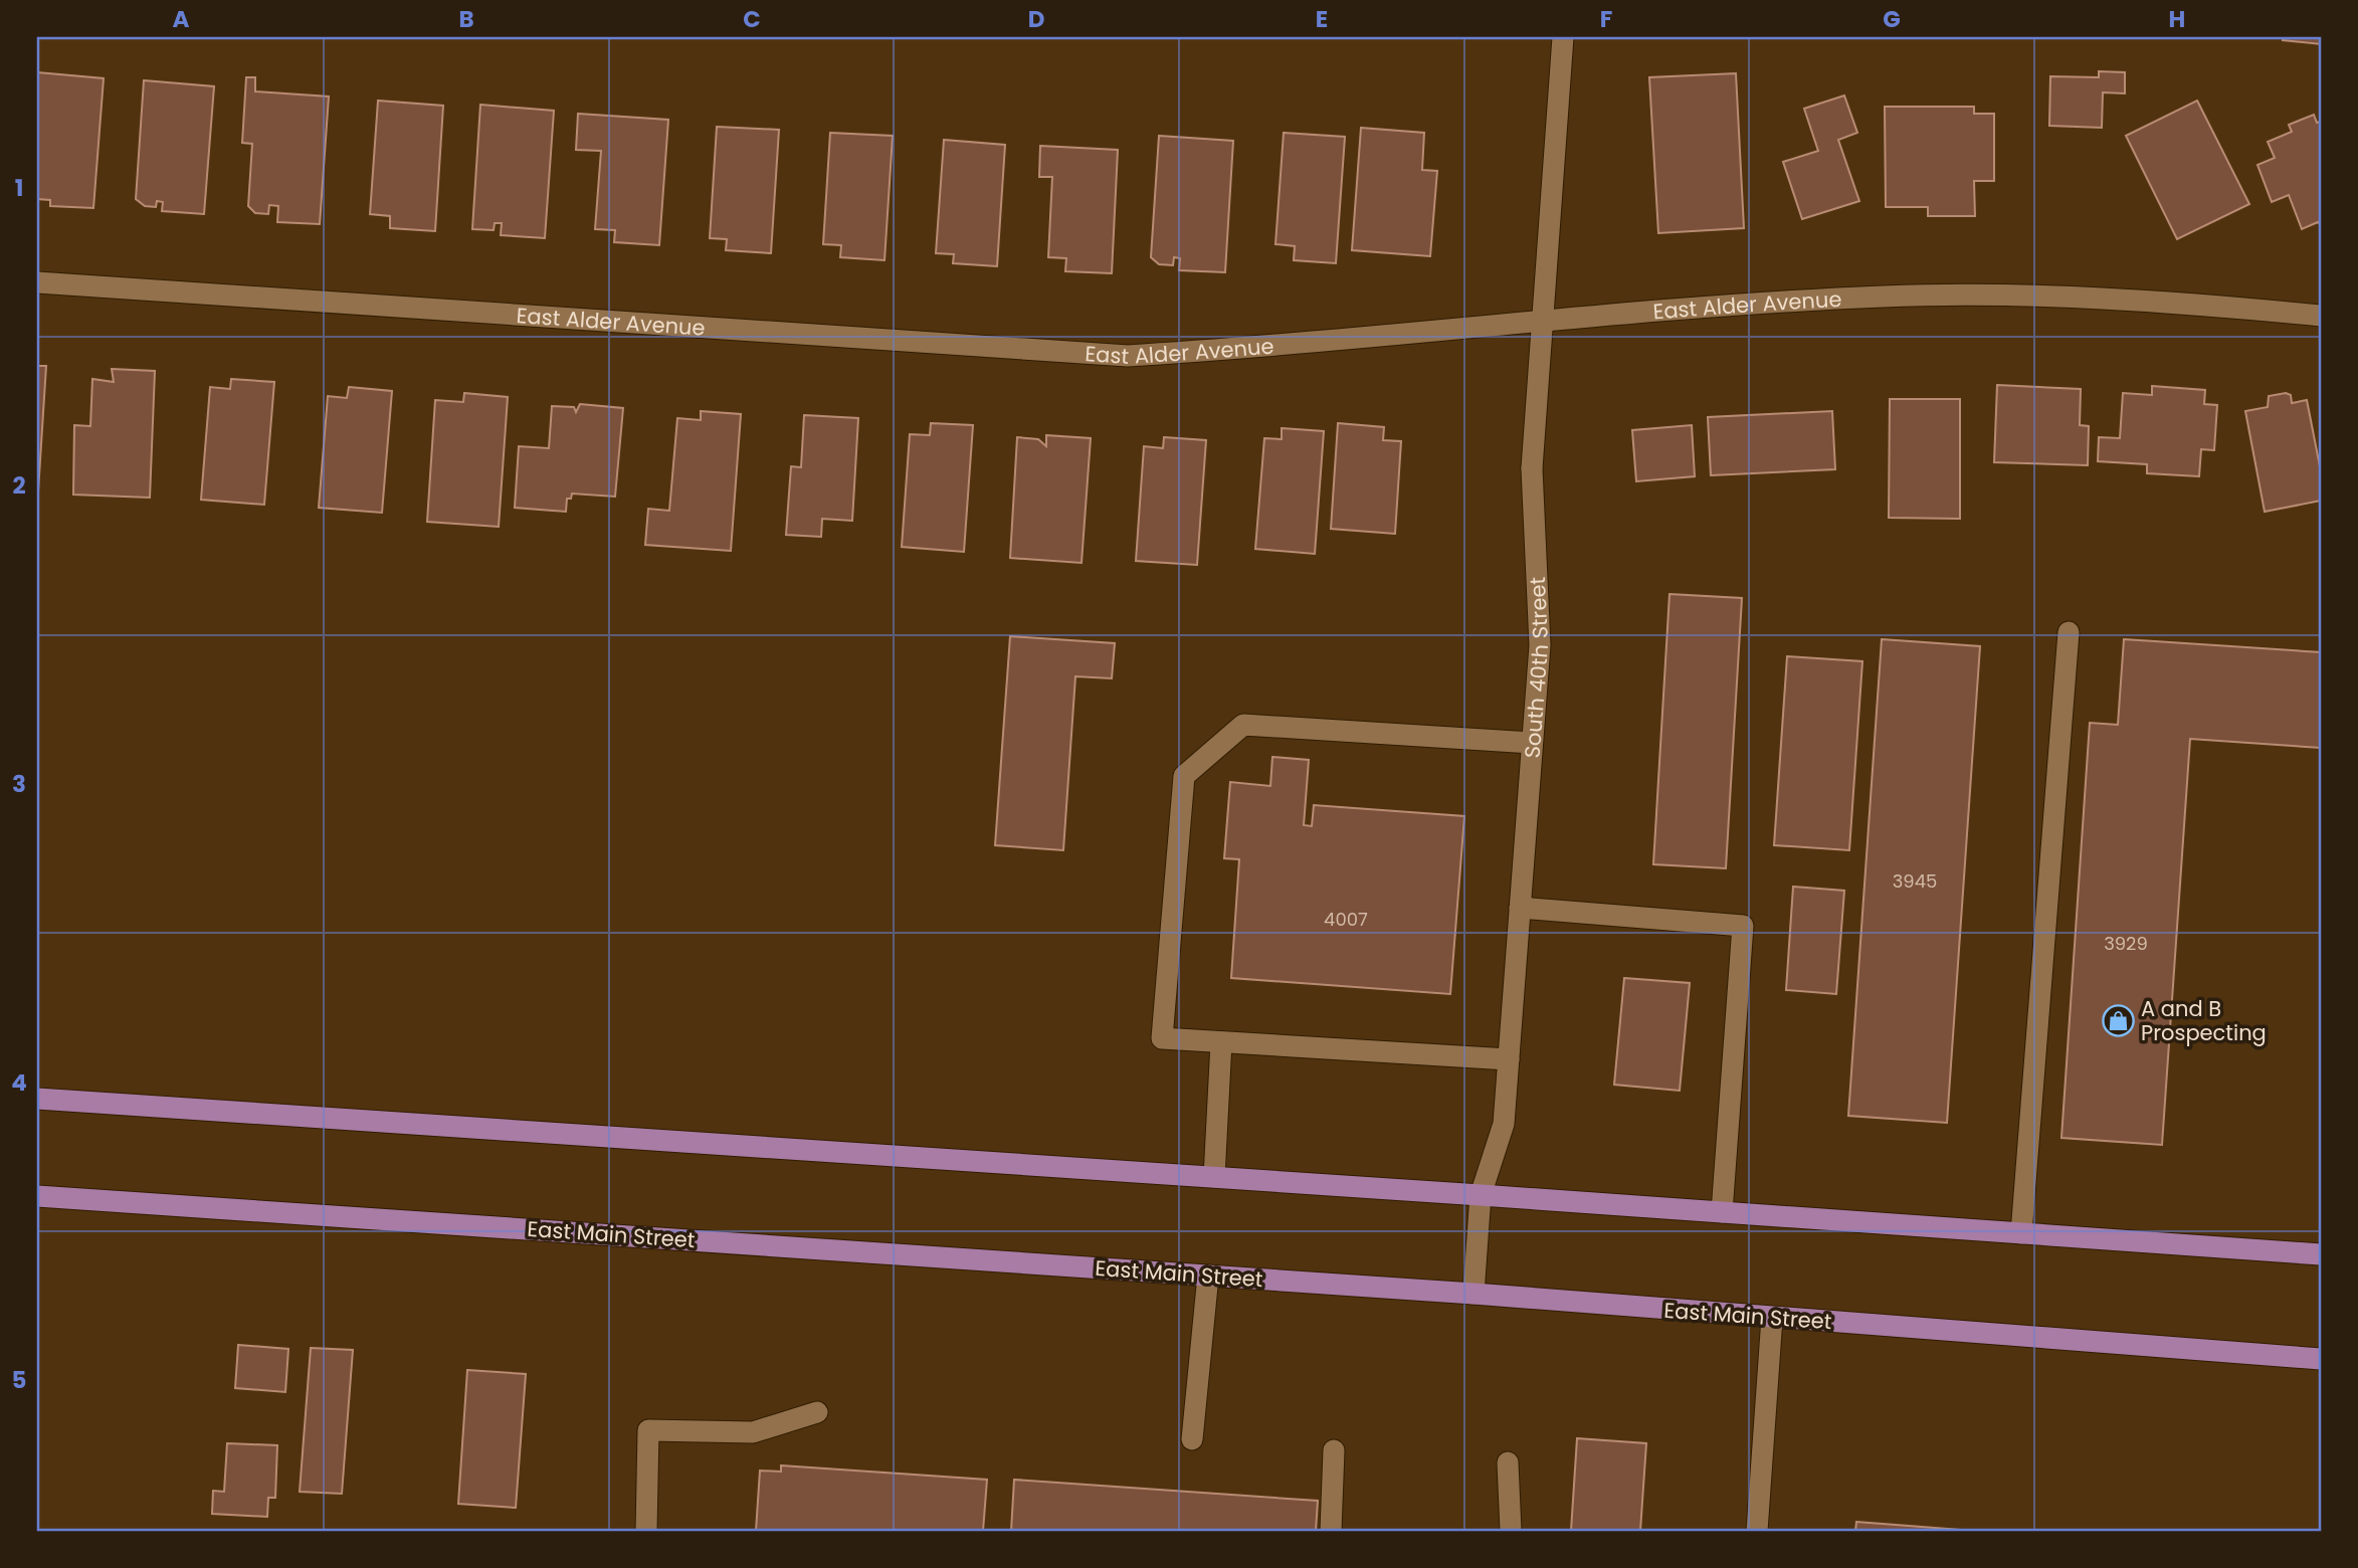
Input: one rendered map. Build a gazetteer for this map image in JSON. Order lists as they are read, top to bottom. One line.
{"streets":{"main road":["East Main Street"],"street":["East Alder Avenue","South 40th Street"]},"crossings":[["East Alder Avenue","South 40th Street"],["South 40th Street","East Main Street"]],"places":{"shop":["A and B Prospecting"]},"house_numbers":["3945","4007","3929"],"grid":{"columns":["A","B","C","D","E","F","G","H"],"rows":["1","2","3","4","5"]}}
